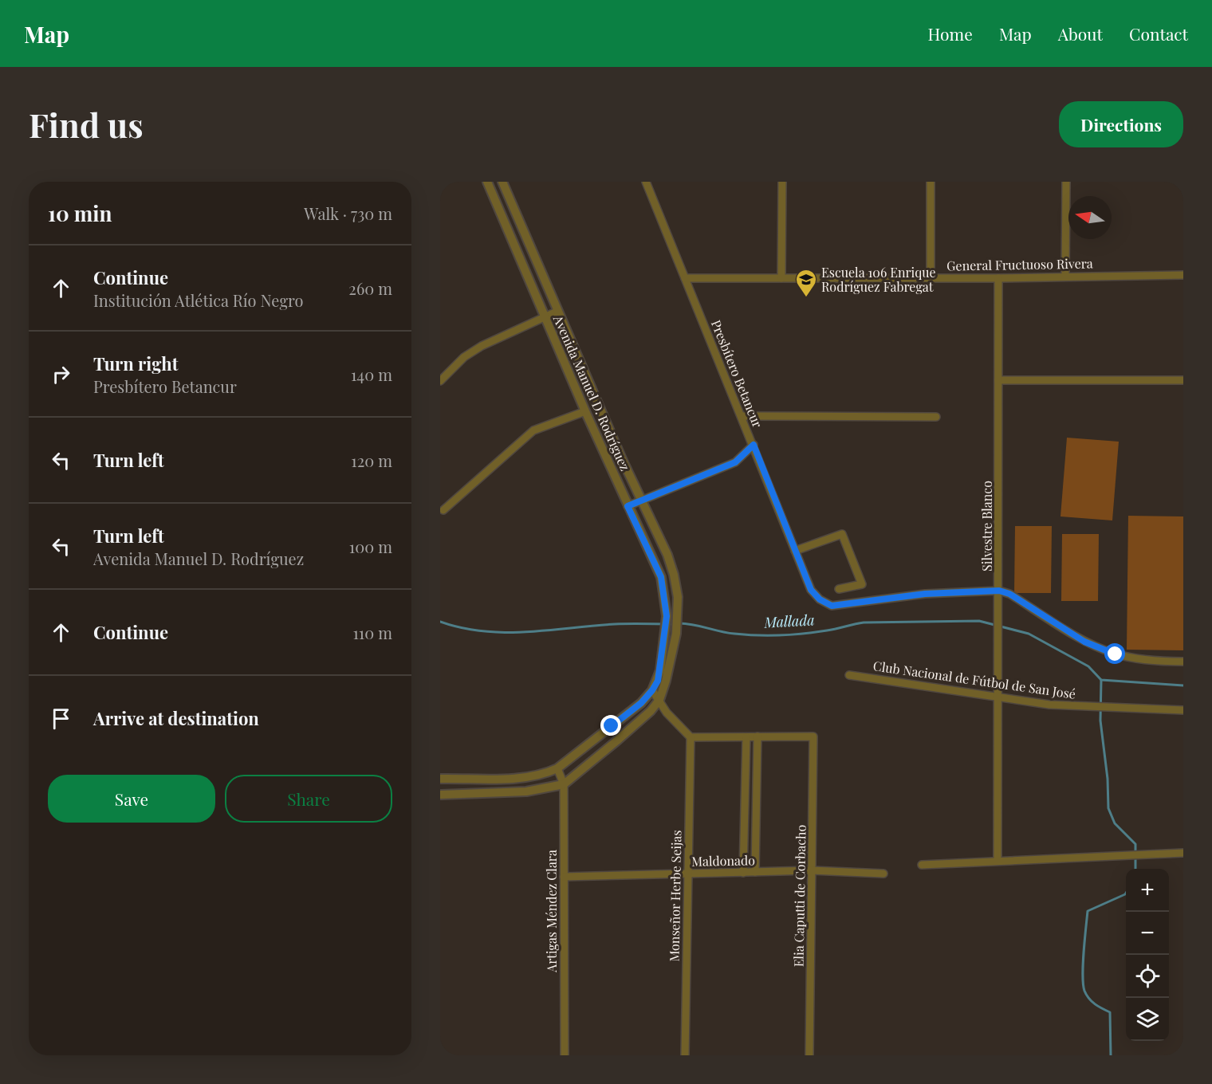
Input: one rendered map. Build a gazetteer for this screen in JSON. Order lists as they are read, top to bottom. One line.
{"streets":{"street":["General Fructuoso Rivera","Presbítero Betancur","Avenida Manuel D. Rodríguez","Silvestre Blanco","Club Nacional de Fútbol de San José","Maldonado","Monseñor Herbe Seijas","Elia Caputti de Corbacho","Artigas Méndez Clara"]},"crossings":[["General Fructuoso Rivera","Presbítero Betancur"],["General Fructuoso Rivera","Silvestre Blanco"],["Presbítero Betancur","Silvestre Blanco"],["Silvestre Blanco","Club Nacional de Fútbol de San José"],["Maldonado","Monseñor Herbe Seijas"],["Maldonado","Elia Caputti de Corbacho"],["Maldonado","Artigas Méndez Clara"]],"water":["Mallada"],"places":{"school or university":["Escuela 106 Enrique Rodríguez Fabregat"]},"north":"left","page":{"header":"Map","nav":["Home","Map","About","Contact"],"buttons":["Directions",["Save","Share"]],"title":"Find us","heading":["10 min","Walk · 730 m"],"list":[["Continue","Institución Atlética Río Negro","260 m"],["Turn right","Presbítero Betancur","140 m"],["Turn left","120 m"],["Turn left","Avenida Manuel D. Rodríguez","100 m"],["Continue","110 m"],"Arrive at destination"],"map_buttons":["+","−"]}}
